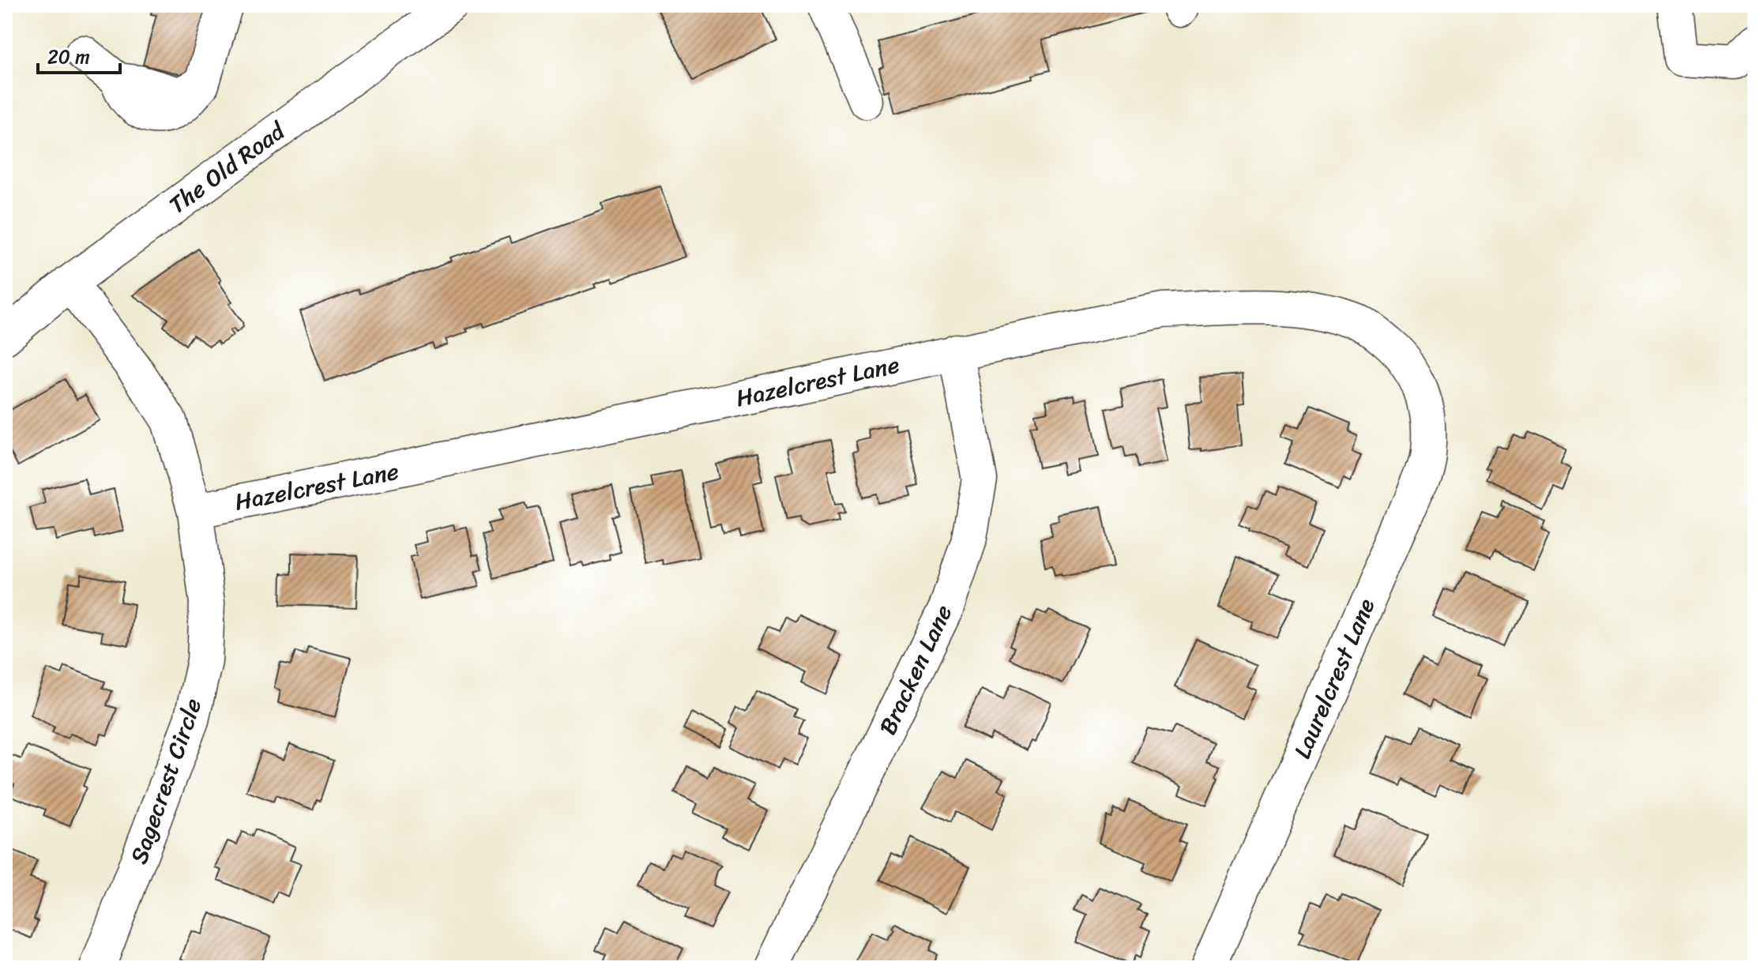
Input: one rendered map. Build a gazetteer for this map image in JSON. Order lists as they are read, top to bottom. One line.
{"streets":{"street":["The Old Road","Hazelcrest Lane","Bracken Lane","Laurelcrest Lane","Sagecrest Circle"]},"crossings":[["The Old Road","Sagecrest Circle"],["Hazelcrest Lane","Bracken Lane"],["Hazelcrest Lane","Laurelcrest Lane"],["Hazelcrest Lane","Sagecrest Circle"]],"scale_bar":"20 m"}
